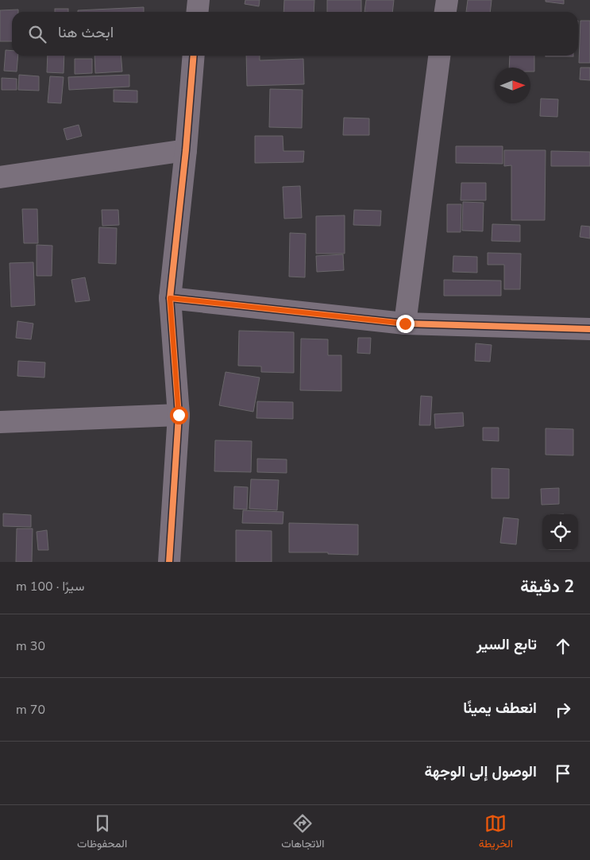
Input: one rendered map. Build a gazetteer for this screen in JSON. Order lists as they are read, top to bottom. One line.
{"north":"right","page":{"search":"ابحث هنا","heading":["2 دقيقة","سيرًا · 100 m"],"list":[["تابع السير","30 m"],["انعطف يمينًا","70 m"],"الوصول إلى الوجهة"],"nav":["الخريطة","الاتجاهات","المحفوظات"]}}
